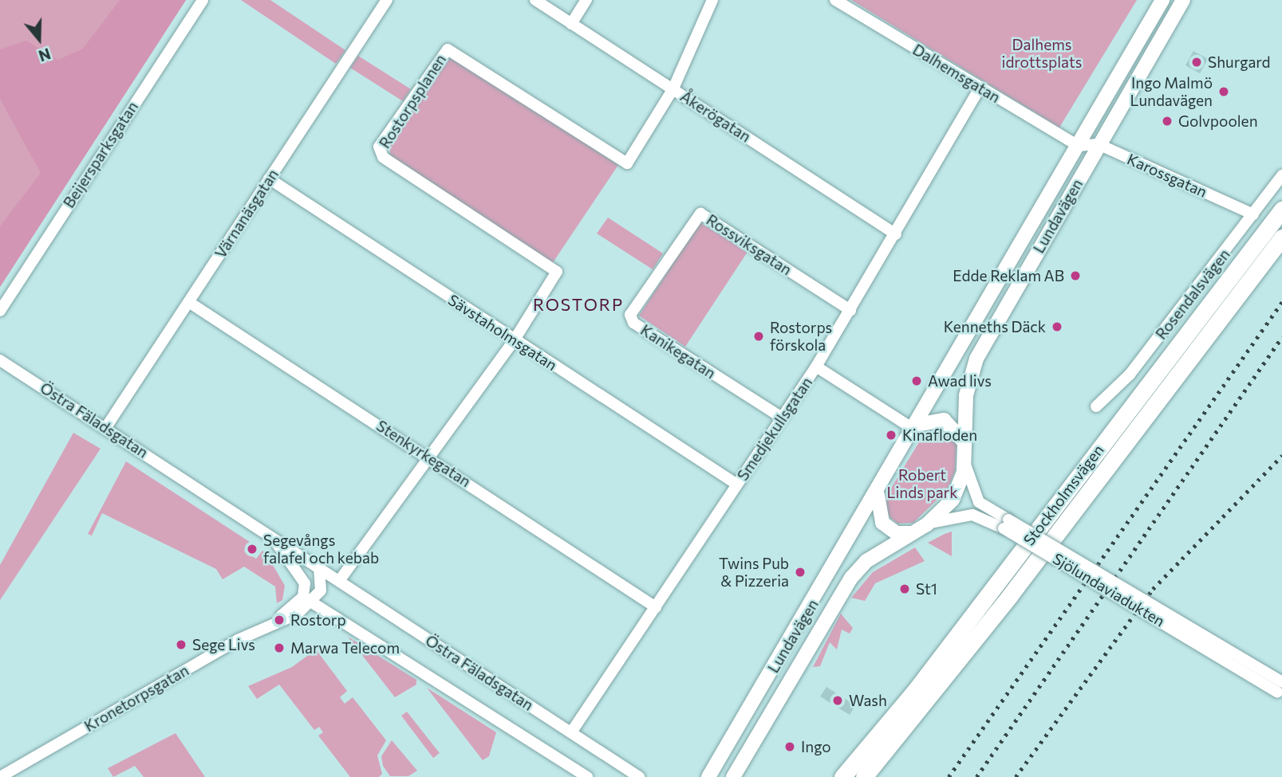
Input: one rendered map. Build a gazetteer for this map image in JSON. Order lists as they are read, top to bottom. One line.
{"streets":{"highway":["Stockholmsvägen"],"main road":["Lundavägen"],"street":["Dalhemsgatan","Rostorpsplanen","Åkerögatan","Beijersparksgatan","Karossgatan","Värnanäsgatan","Rossviksgatan","Rosendalsvägen","Sävstaholmsgatan","Kanikegatan","Östra Fäladsgatan","Smedjekullsgatan","Stenkyrkegatan","Sjölundaviadukten","Kronetorpsgatan"]},"crossings":[["Dalhemsgatan","Karossgatan"],["Dalhemsgatan","Lundavägen"],["Dalhemsgatan","Smedjekullsgatan"],["Rostorpsplanen","Åkerögatan"],["Rostorpsplanen","Sävstaholmsgatan"],["Åkerögatan","Smedjekullsgatan"],["Karossgatan","Lundavägen"],["Karossgatan","Rosendalsvägen"],["Värnanäsgatan","Sävstaholmsgatan"],["Värnanäsgatan","Östra Fäladsgatan"],["Värnanäsgatan","Stenkyrkegatan"],["Lundavägen","Sjölundaviadukten"],["Rossviksgatan","Kanikegatan"],["Rossviksgatan","Smedjekullsgatan"],["Sävstaholmsgatan","Smedjekullsgatan"],["Kanikegatan","Smedjekullsgatan"],["Östra Fäladsgatan","Smedjekullsgatan"],["Östra Fäladsgatan","Kronetorpsgatan"],["Smedjekullsgatan","Stenkyrkegatan"]],"districts":["ROSTORP"],"parks":["Dalhems idrottsplats","Robert Linds park"],"places":["Shurgard","Ingo Malmö Lundavägen","Golvpoolen","Edde Reklam AB","Kenneths Däck","Rostorps förskola","Awad livs","Kinafloden","Segevångs falafel och kebab","Twins Pub & Pizzeria","St1","Rostorp","Sege Livs","Marwa Telecom","Wash","Ingo"],"north":"bottom"}
